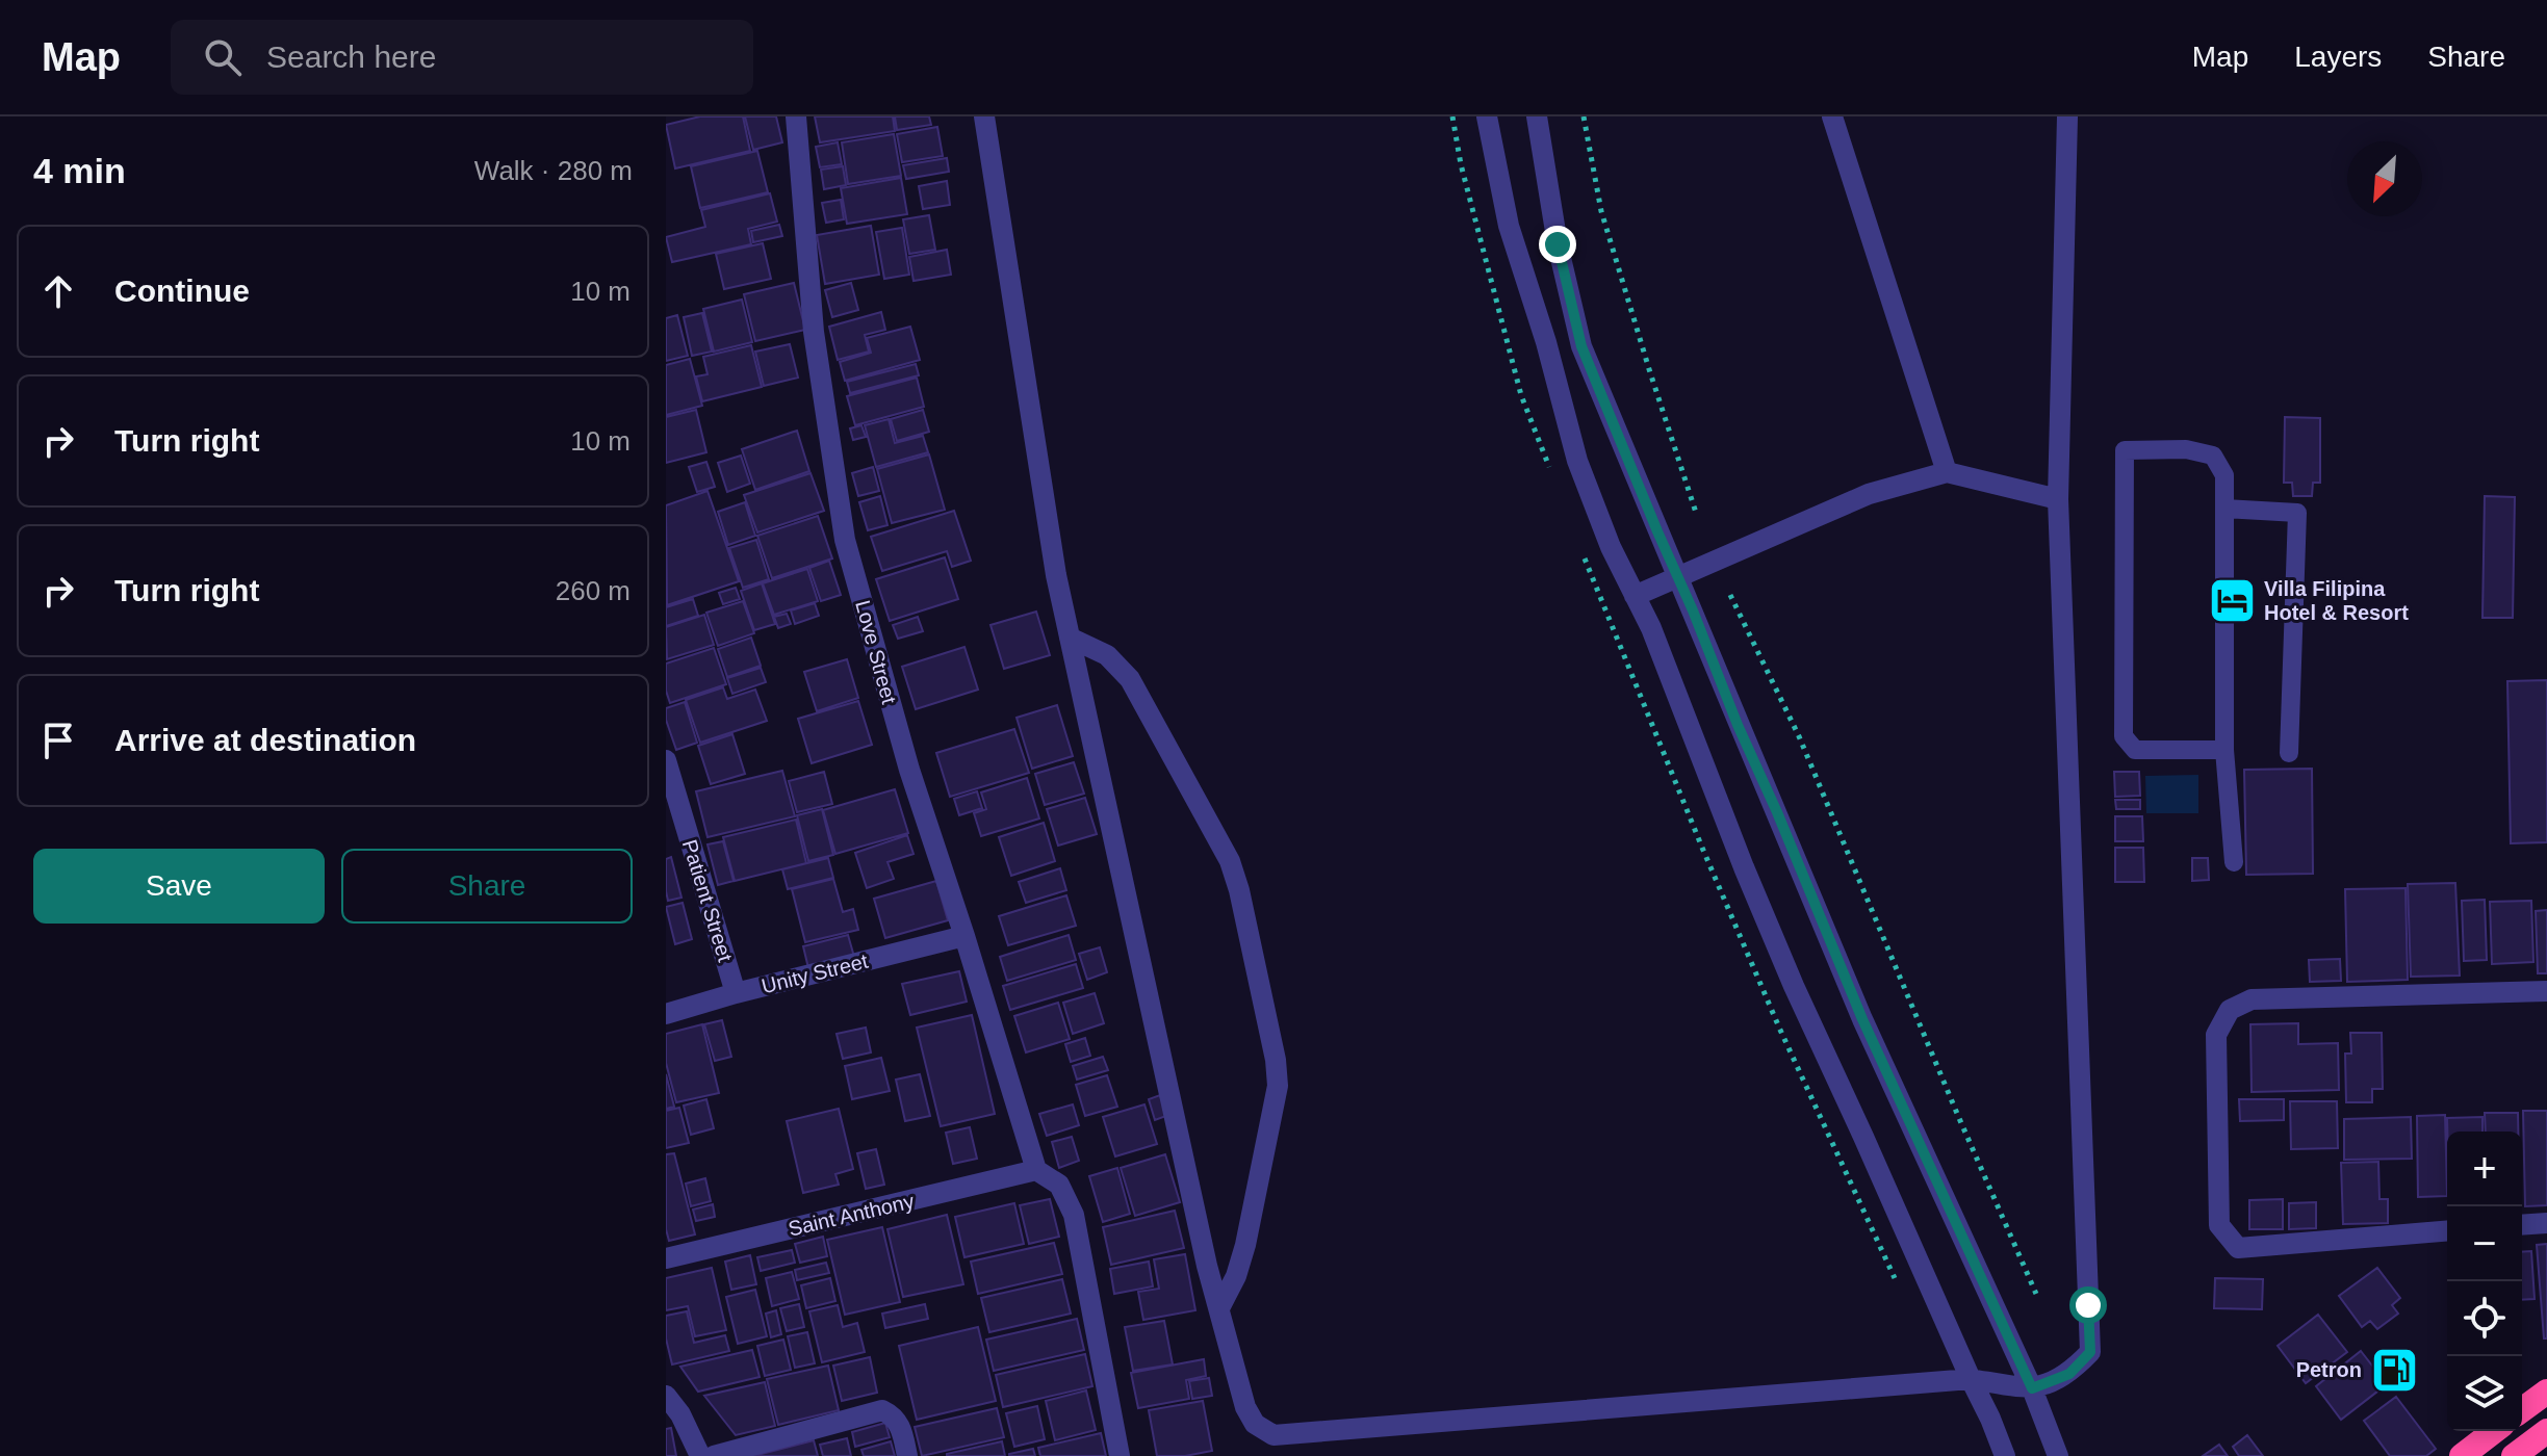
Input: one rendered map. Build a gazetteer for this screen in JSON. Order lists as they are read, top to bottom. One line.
{"streets":{"street":["Love Street","Patient Street","Unity Street","Saint Anthony"]},"crossings":[["Love Street","Unity Street"],["Love Street","Saint Anthony"],["Patient Street","Unity Street"]],"places":{"hotel":["Villa Filipina Hotel & Resort"],"fuel station":["Petron"]},"north":"bottom left","page":{"header":"Map","search":"Search here","nav":["Map","Layers","Share"],"heading":["4 min","Walk · 280 m"],"list":[["Continue","10 m"],["Turn right","10 m"],["Turn right","260 m"],"Arrive at destination"],"buttons":["Save","Share"],"map_buttons":["+","−"]}}
